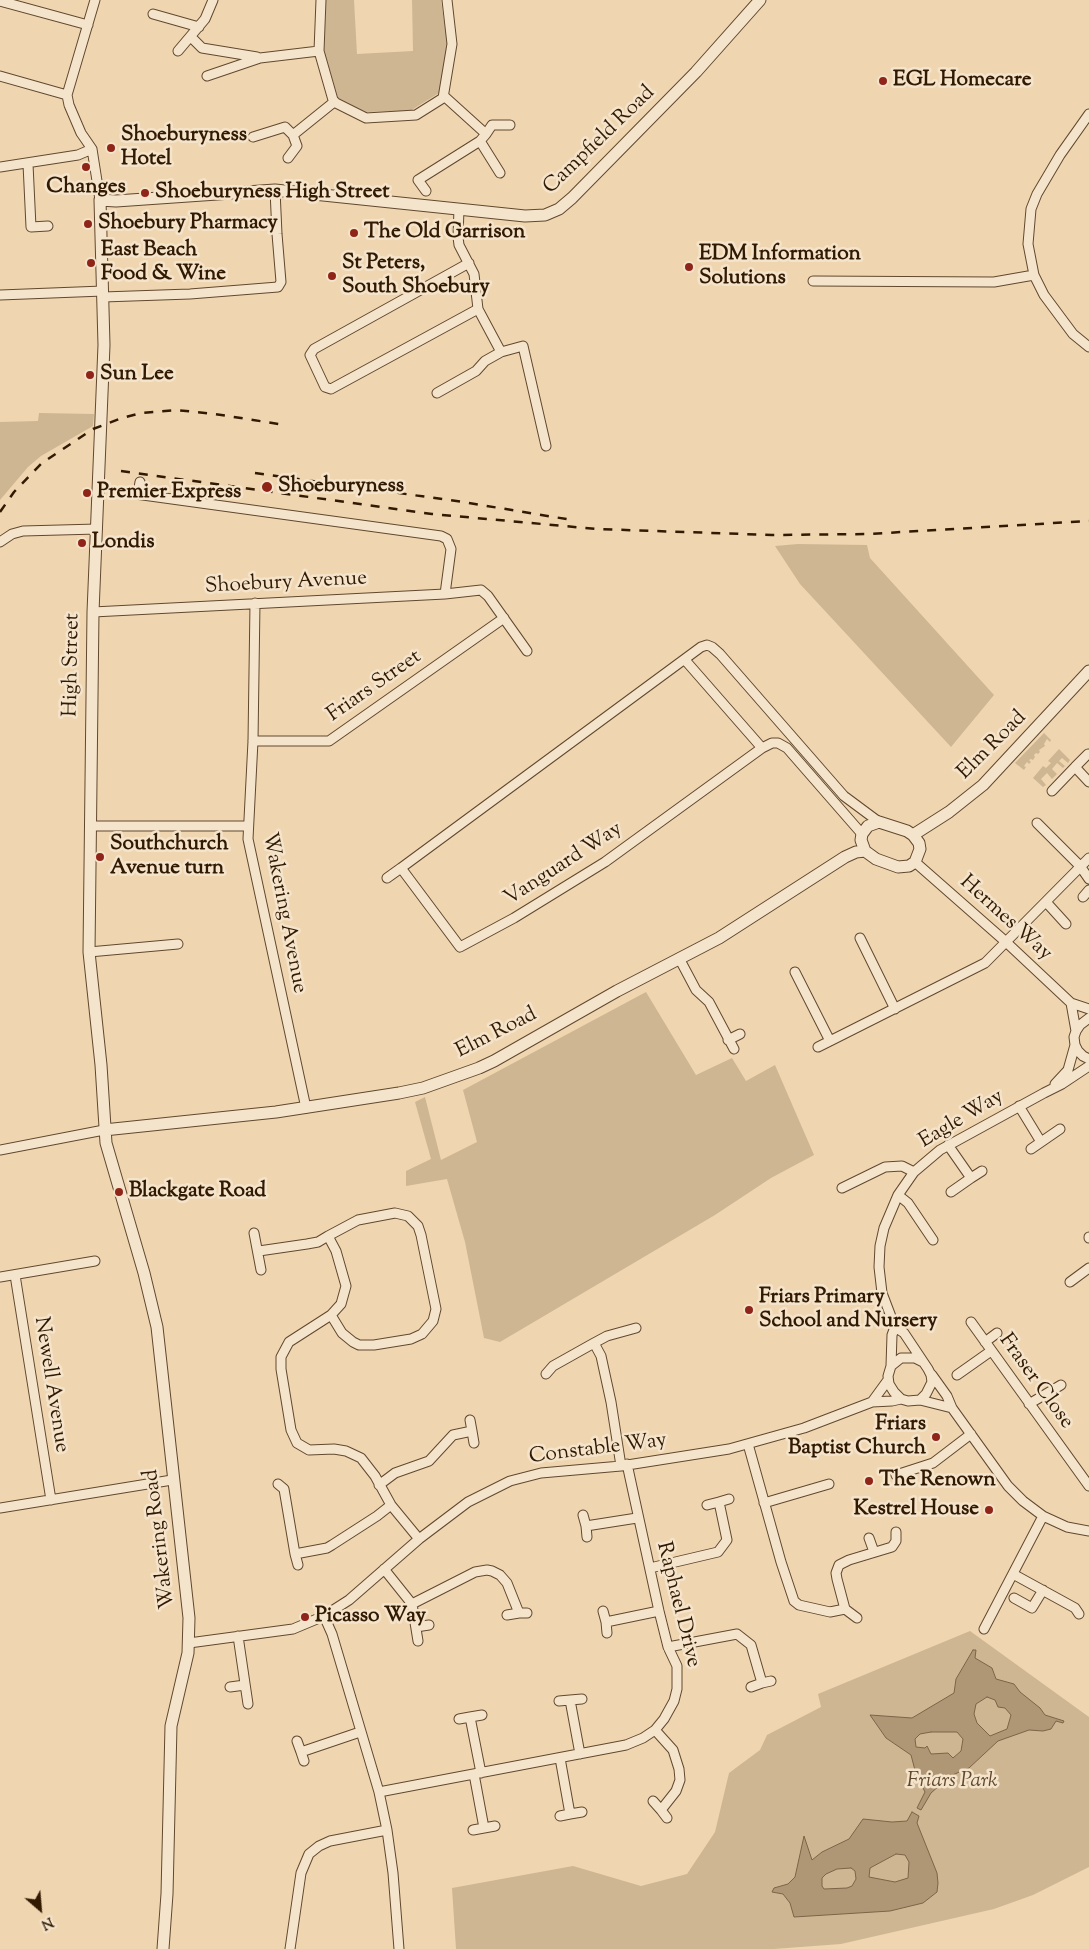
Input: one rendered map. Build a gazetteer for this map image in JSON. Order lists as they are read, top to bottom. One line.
{"streets":{"street":["Campfield Road","Shoebury Avenue","High Street","Friars Street","Elm Road","Vanguard Way","Wakering Avenue","Hermes Way","Eagle Way","Fraser Close","Newell Avenue","Constable Way","Wakering Road","Raphael Drive"]},"crossings":[["Campfield Road","High Street"],["Shoebury Avenue","High Street"],["Shoebury Avenue","Friars Street"],["Shoebury Avenue","Wakering Avenue"],["High Street","Elm Road"],["High Street","Wakering Road"],["Friars Street","Wakering Avenue"],["Elm Road","Wakering Avenue"],["Elm Road","Hermes Way"],["Elm Road","Wakering Road"],["Eagle Way","Constable Way"],["Constable Way","Wakering Road"],["Constable Way","Raphael Drive"]],"parks":["Friars Park"],"places":["EGL Homecare","Shoeburyness Hotel","Changes","Shoeburyness High Street","Shoebury Pharmacy","The Old Garrison","East Beach Food & Wine","EDM Information Solutions","St Peters, South Shoebury","Sun Lee","Shoeburyness","Premier Express","Londis","Southchurch Avenue turn","Blackgate Road","Friars Primary School and Nursery","Friars Baptist Church","The Renown","Kestrel House","Picasso Way"],"north":"bottom right"}
